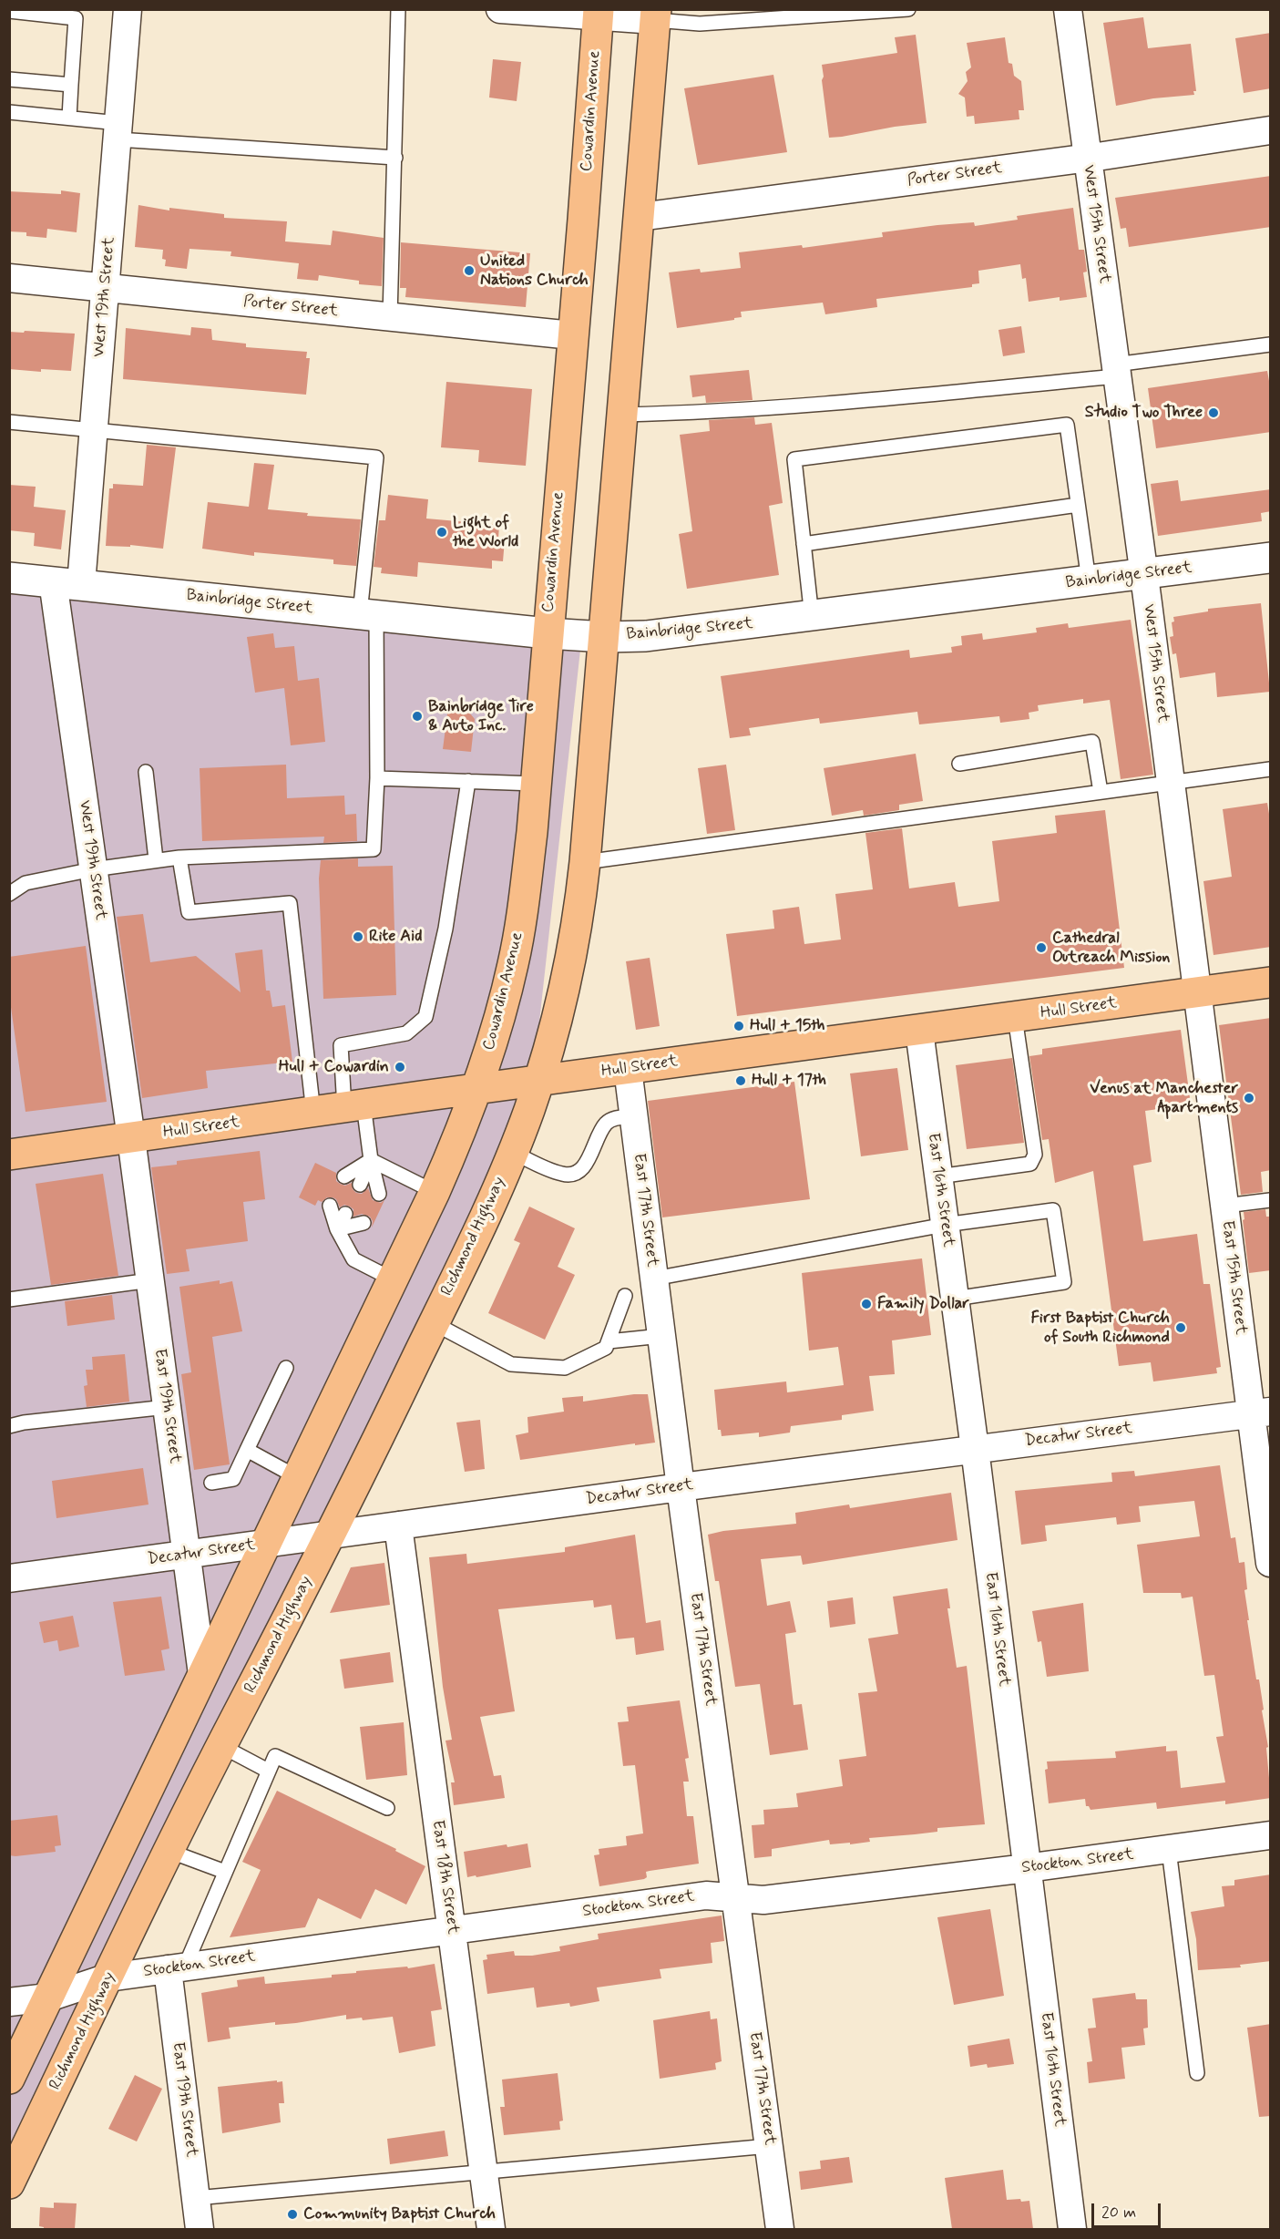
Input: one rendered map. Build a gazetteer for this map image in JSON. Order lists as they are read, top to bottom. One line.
{"streets":{"main road":["Cowardin Avenue","Hull Street","Richmond Highway"],"street":["Porter Street","West 15th Street","West 19th Street","Bainbridge Street","East 16th Street","East 17th Street","East 15th Street","East 19th Street","Decatur Street","Stockton Street","East 18th Street"]},"crossings":[["Cowardin Avenue","Porter Street"],["Cowardin Avenue","Bainbridge Street"],["Cowardin Avenue","Hull Street"],["Porter Street","West 15th Street"],["Porter Street","West 19th Street"],["West 15th Street","Bainbridge Street"],["West 15th Street","Hull Street"],["West 15th Street","East 15th Street"],["West 19th Street","Bainbridge Street"],["West 19th Street","Hull Street"],["West 19th Street","East 19th Street"],["Hull Street","East 16th Street"],["Hull Street","East 17th Street"],["Hull Street","Richmond Highway"],["Hull Street","East 15th Street"],["Hull Street","East 19th Street"],["East 16th Street","Decatur Street"],["East 16th Street","Stockton Street"],["East 17th Street","Decatur Street"],["East 17th Street","Stockton Street"],["Richmond Highway","Decatur Street"],["Richmond Highway","Stockton Street"],["East 15th Street","Decatur Street"],["East 19th Street","Decatur Street"],["East 19th Street","Stockton Street"],["Decatur Street","East 18th Street"],["Stockton Street","East 18th Street"]],"places":["United Nations Church","Studio Two Three","Light of the World","Bainbridge Tire & Auto Inc.","Rite Aid","Cathedral Outreach Mission","Hull + 15th","Hull + Cowardin","Hull + 17th","Venus at Manchester Apartments","Family Dollar","First Baptist Church of South Richmond","Community Baptist Church"],"scale_bar":"20 m"}
